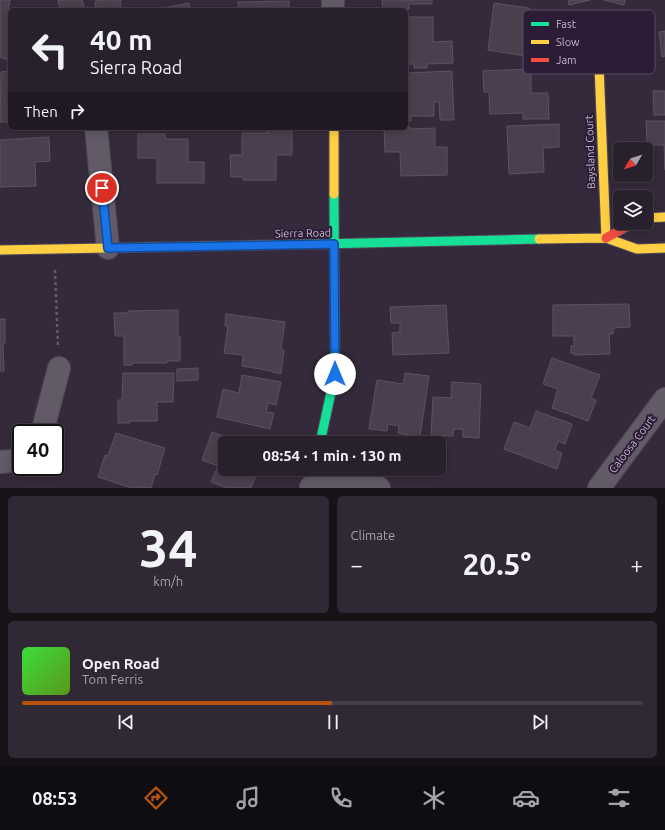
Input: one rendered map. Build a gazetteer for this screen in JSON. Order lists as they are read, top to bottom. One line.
{"streets":{"main road":["Baysland Court","Sierra Road"],"street":["Caloosa Court"]},"crossings":[["Baysland Court","Sierra Road"]],"legend":["Fast","Slow","Jam"],"north":"bottom left","page":{"turn":["40 m","Sierra Road"],"then":"Then","limit":"40","trip":"08:54 · 1 min · 130 m","tile":[["34","km/h"],"Climate"],"heat":["−","20.5°","+"],"song":["Open Road","Tom Ferris"],"tabs":"08:53"}}
